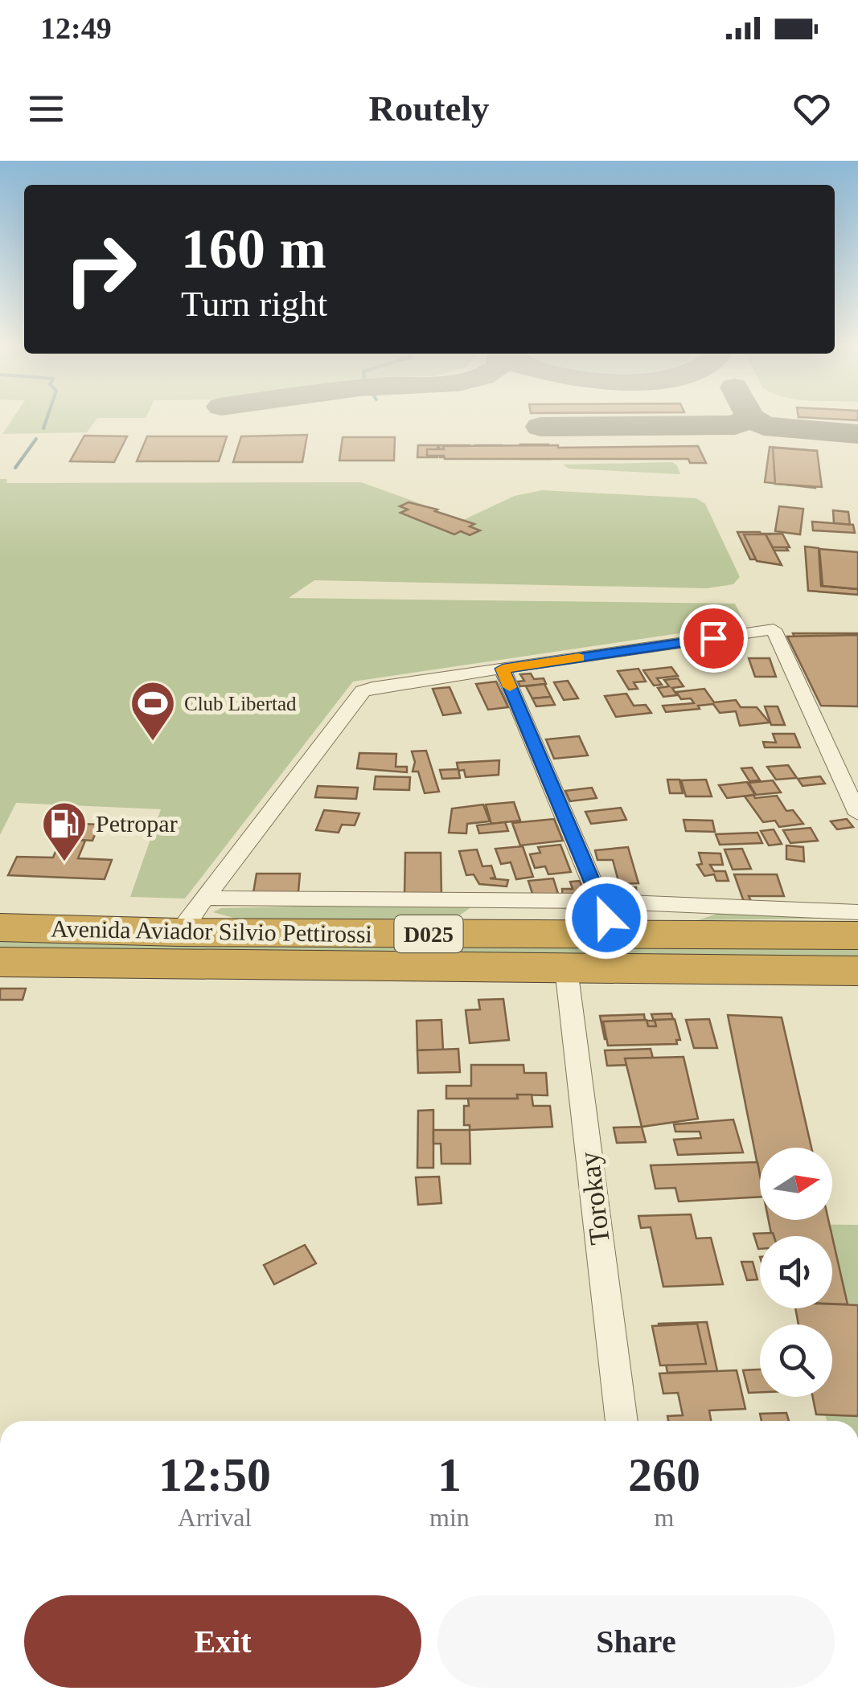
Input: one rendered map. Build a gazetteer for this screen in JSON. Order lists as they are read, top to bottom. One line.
{"streets":{"highway":["Avenida Aviador Silvio Pettirossi","D025"],"street":["Torokay"]},"crossings":[["Avenida Aviador Silvio Pettirossi","Torokay"]],"places":{"sports":["Club Libertad"],"fuel station":["Petropar"]},"north":"right","page":{"status":"12:49","header":"Routely","turn":["160 m","Turn right"],"eta":["12:50","Arrival","1","min","260","m"],"buttons":["Exit","Share"]}}
